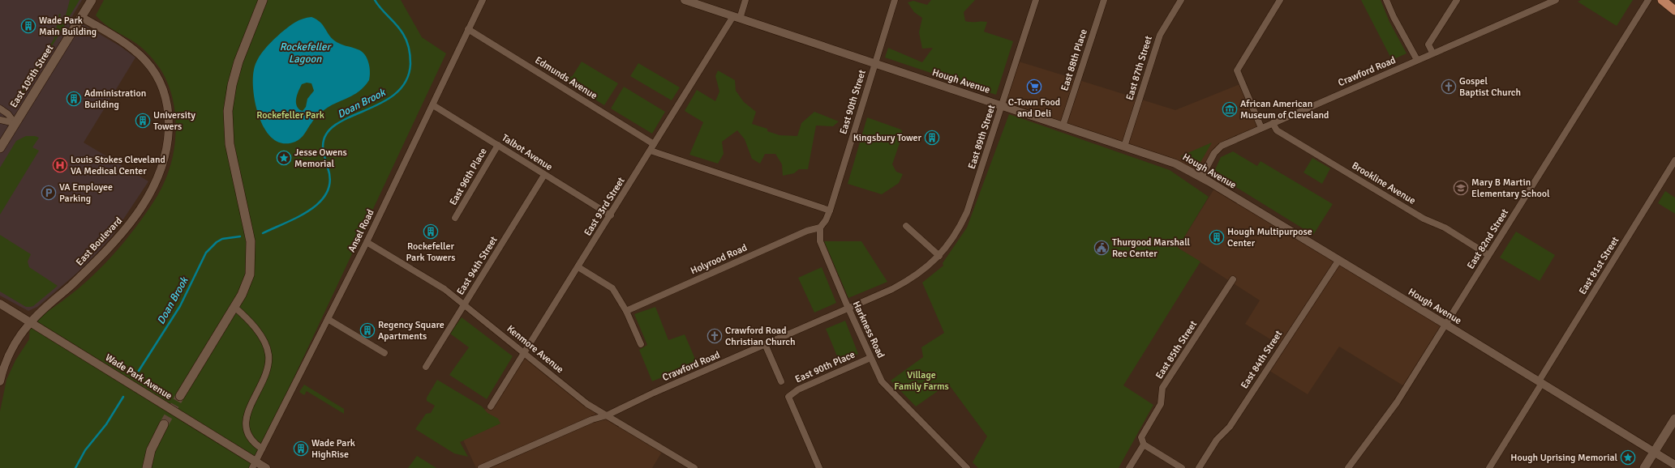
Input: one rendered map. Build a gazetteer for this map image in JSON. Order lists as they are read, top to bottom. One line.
{"streets":{"main road":["East 105th Street"],"street":["East 88th Place","East 87th Street","Crawford Road","Edmunds Avenue","Hough Avenue","East 90th Street","East 89th Street","Talbot Avenue","East 96th Place","Brookline Avenue","East 93rd Street","Ansel Road","East 82nd Street","East Boulevard","Holyrood Road","East 94th Street","East 81st Street","Harkness Road","Kenmore Avenue","East 85th Street","East 84th Street","East 90th Place","Wade Park Avenue"]},"crossings":[["East 88th Place","Hough Avenue"],["East 87th Street","Hough Avenue"],["Crawford Road","Hough Avenue"],["Crawford Road","East 89th Street"],["Crawford Road","Brookline Avenue"],["Crawford Road","Harkness Road"],["Crawford Road","Kenmore Avenue"],["East 105th Street","East Boulevard"],["Edmunds Avenue","East 93rd Street"],["Edmunds Avenue","Ansel Road"],["Hough Avenue","East 90th Street"],["Hough Avenue","East 89th Street"],["Hough Avenue","East 93rd Street"],["Hough Avenue","East 82nd Street"],["Hough Avenue","East 81st Street"],["Hough Avenue","East 84th Street"],["Talbot Avenue","East 96th Place"],["Talbot Avenue","East 93rd Street"],["Talbot Avenue","Ansel Road"],["Talbot Avenue","East 94th Street"],["Brookline Avenue","East 82nd Street"],["East 93rd Street","Kenmore Avenue"],["Ansel Road","Kenmore Avenue"],["Ansel Road","Wade Park Avenue"],["East Boulevard","Wade Park Avenue"],["Holyrood Road","Harkness Road"],["East 94th Street","Kenmore Avenue"],["Harkness Road","East 90th Place"]],"water":["Rockefeller Lagoon","Doan Brook"],"parks":["Rockefeller Park","Village Family Farms"],"places":{"building":["Wade Park Main Building","Administration Building","University Towers","Kingsbury Tower","Rockefeller Park Towers","Hough Multipurpose Center","Regency Square Apartments","Wade Park HighRise"],"supermarket":["C-Town Food and Deli"],"church":["Gospel Baptist Church","Crawford Road Christian Church"],"museum":["African American Museum of Cleveland"],"place":["Jesse Owens Memorial","Hough Uprising Memorial"],"hospital":["Louis Stokes Cleveland VA Medical Center"],"school or university":["Mary B Martin Elementary School"],"parking":["VA Employee Parking"],"public building":["Thurgood Marshall Rec Center"]}}
